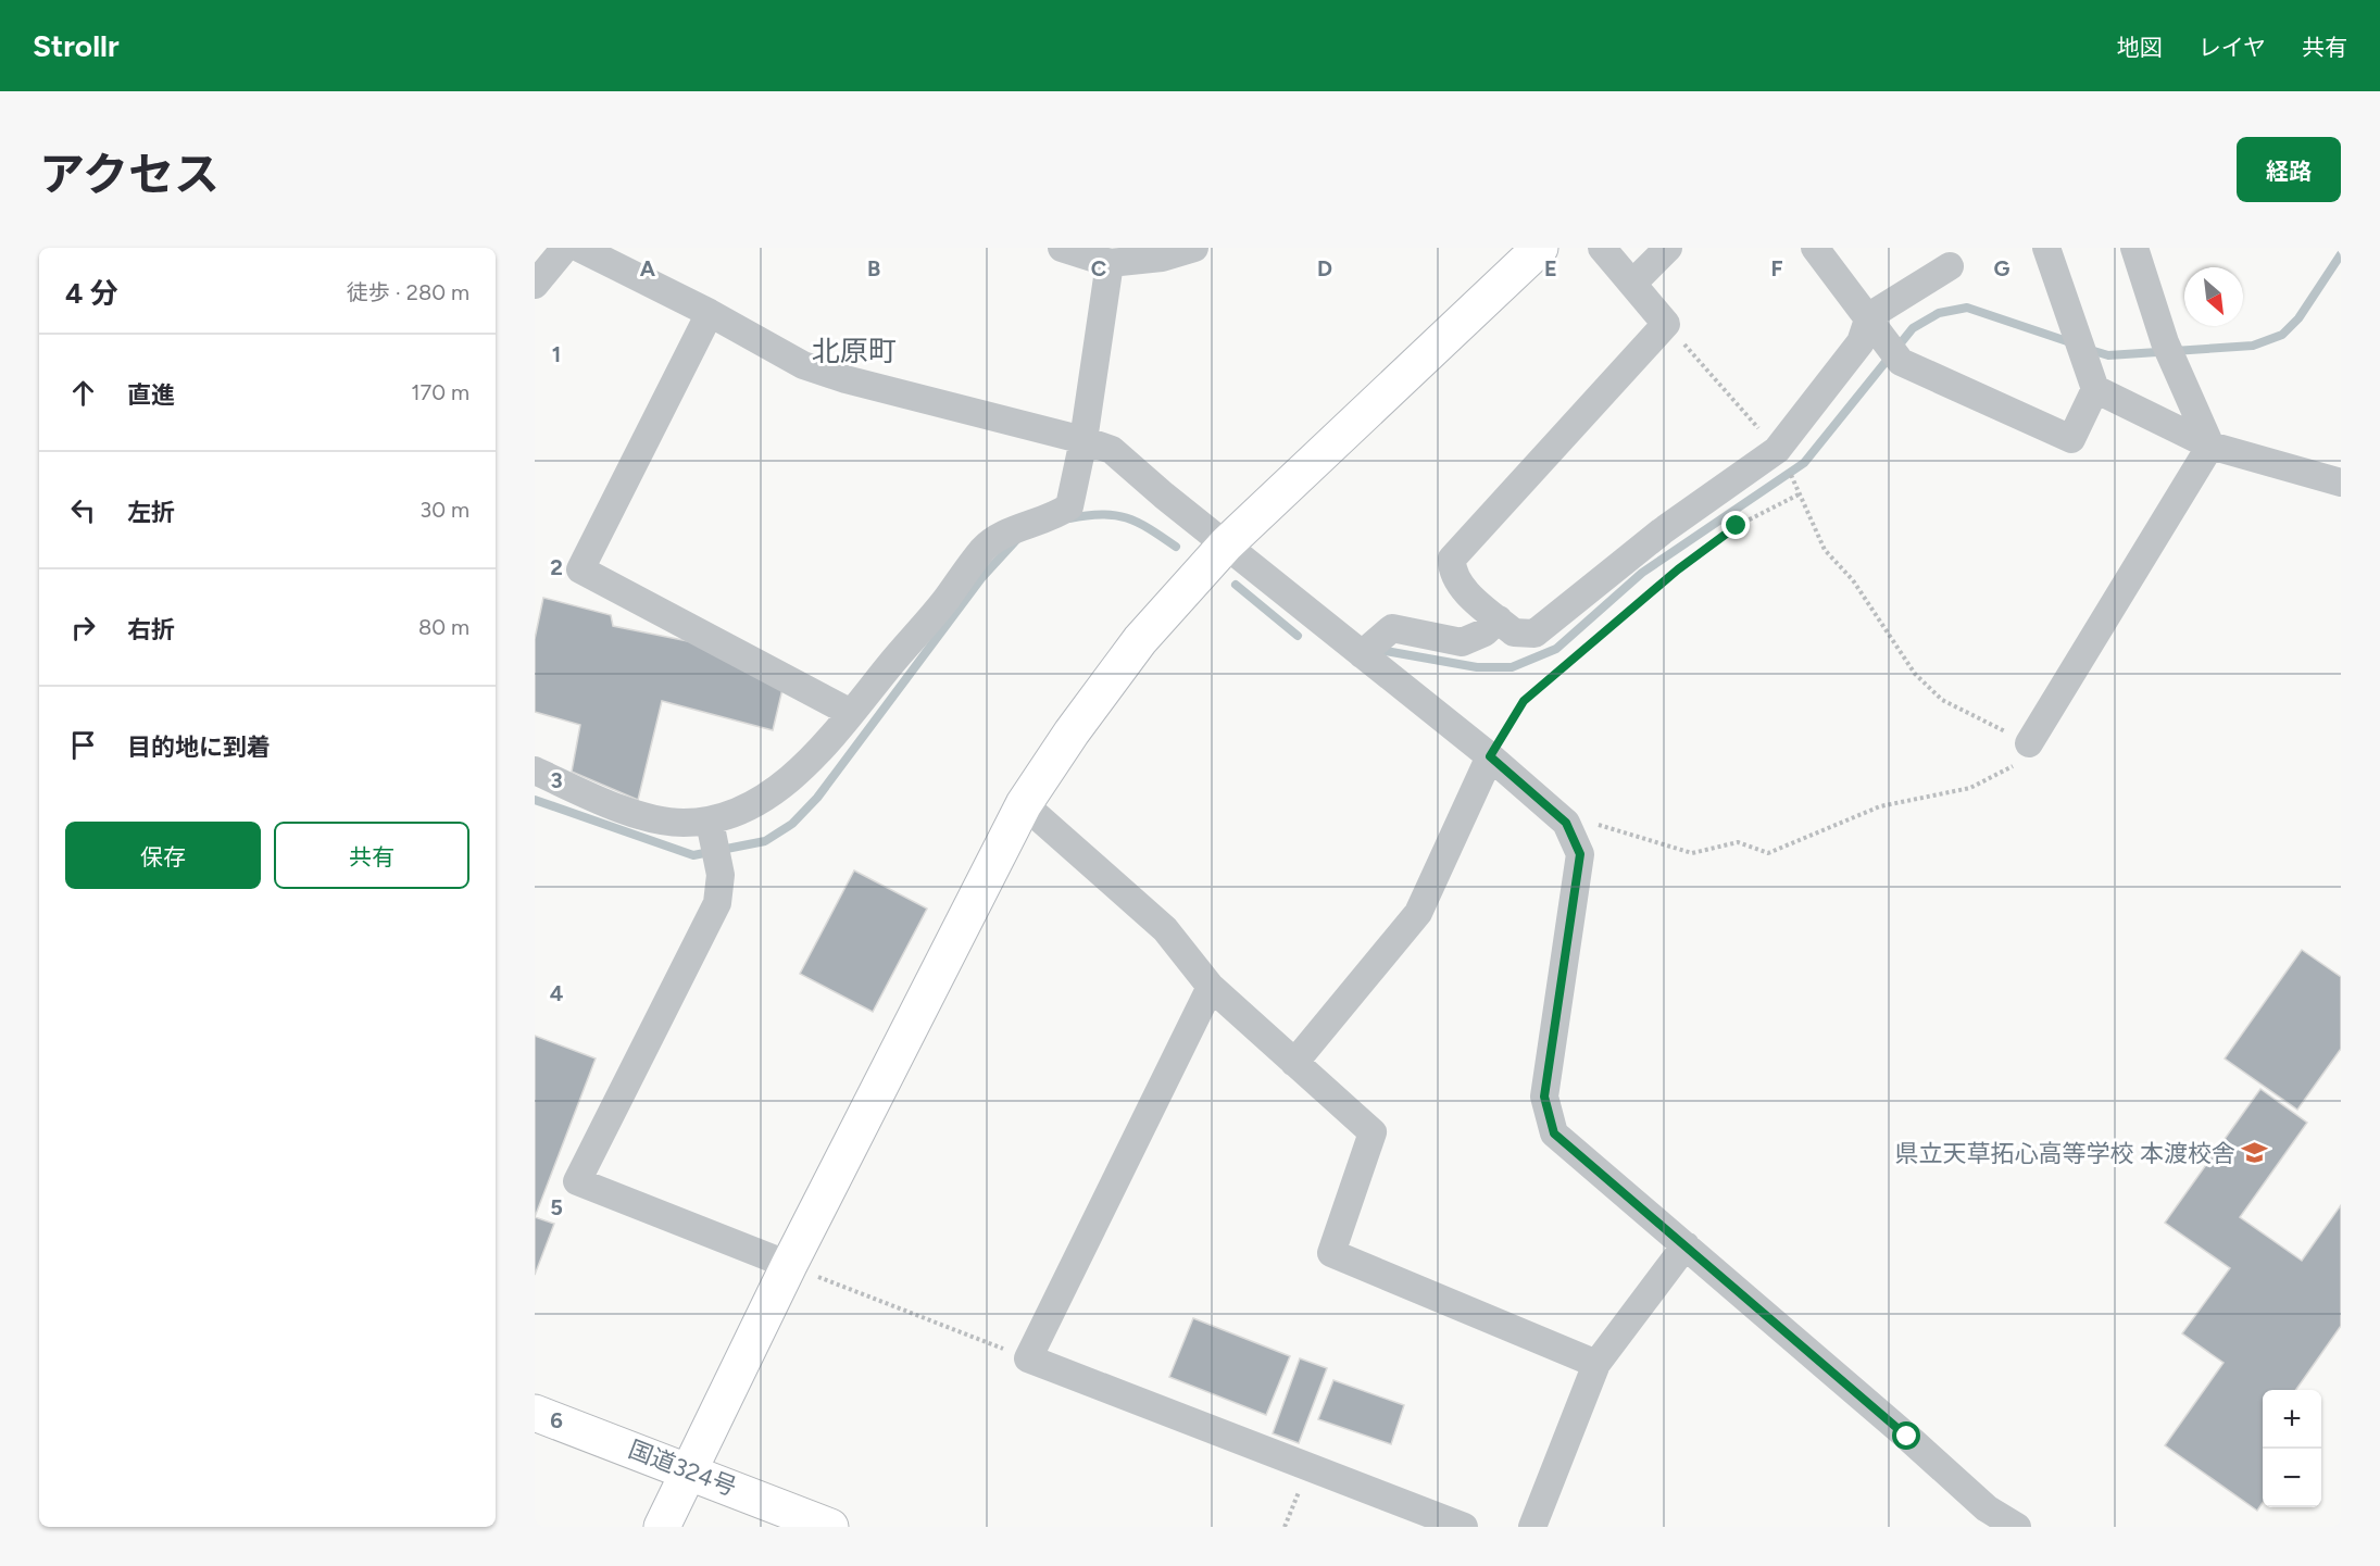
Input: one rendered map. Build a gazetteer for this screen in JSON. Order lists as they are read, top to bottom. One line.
{"streets":{"main road":["国道324号"]},"districts":["北原町"],"places":{"school or university":["県立天草拓心高等学校 本渡校舎"]},"north":"bottom right","page":{"header":"Strollr","nav":["地図","レイヤ","共有"],"title":"アクセス","buttons":["経路",["保存","共有"]],"heading":["4 分","徒歩 · 280 m"],"list":[["直進","170 m"],["左折","30 m"],["右折","80 m"],"目的地に到着"],"map_buttons":["+","−"]},"grid":{"columns":["A","B","C","D","E","F","G"],"rows":["1","2","3","4","5","6"]}}
